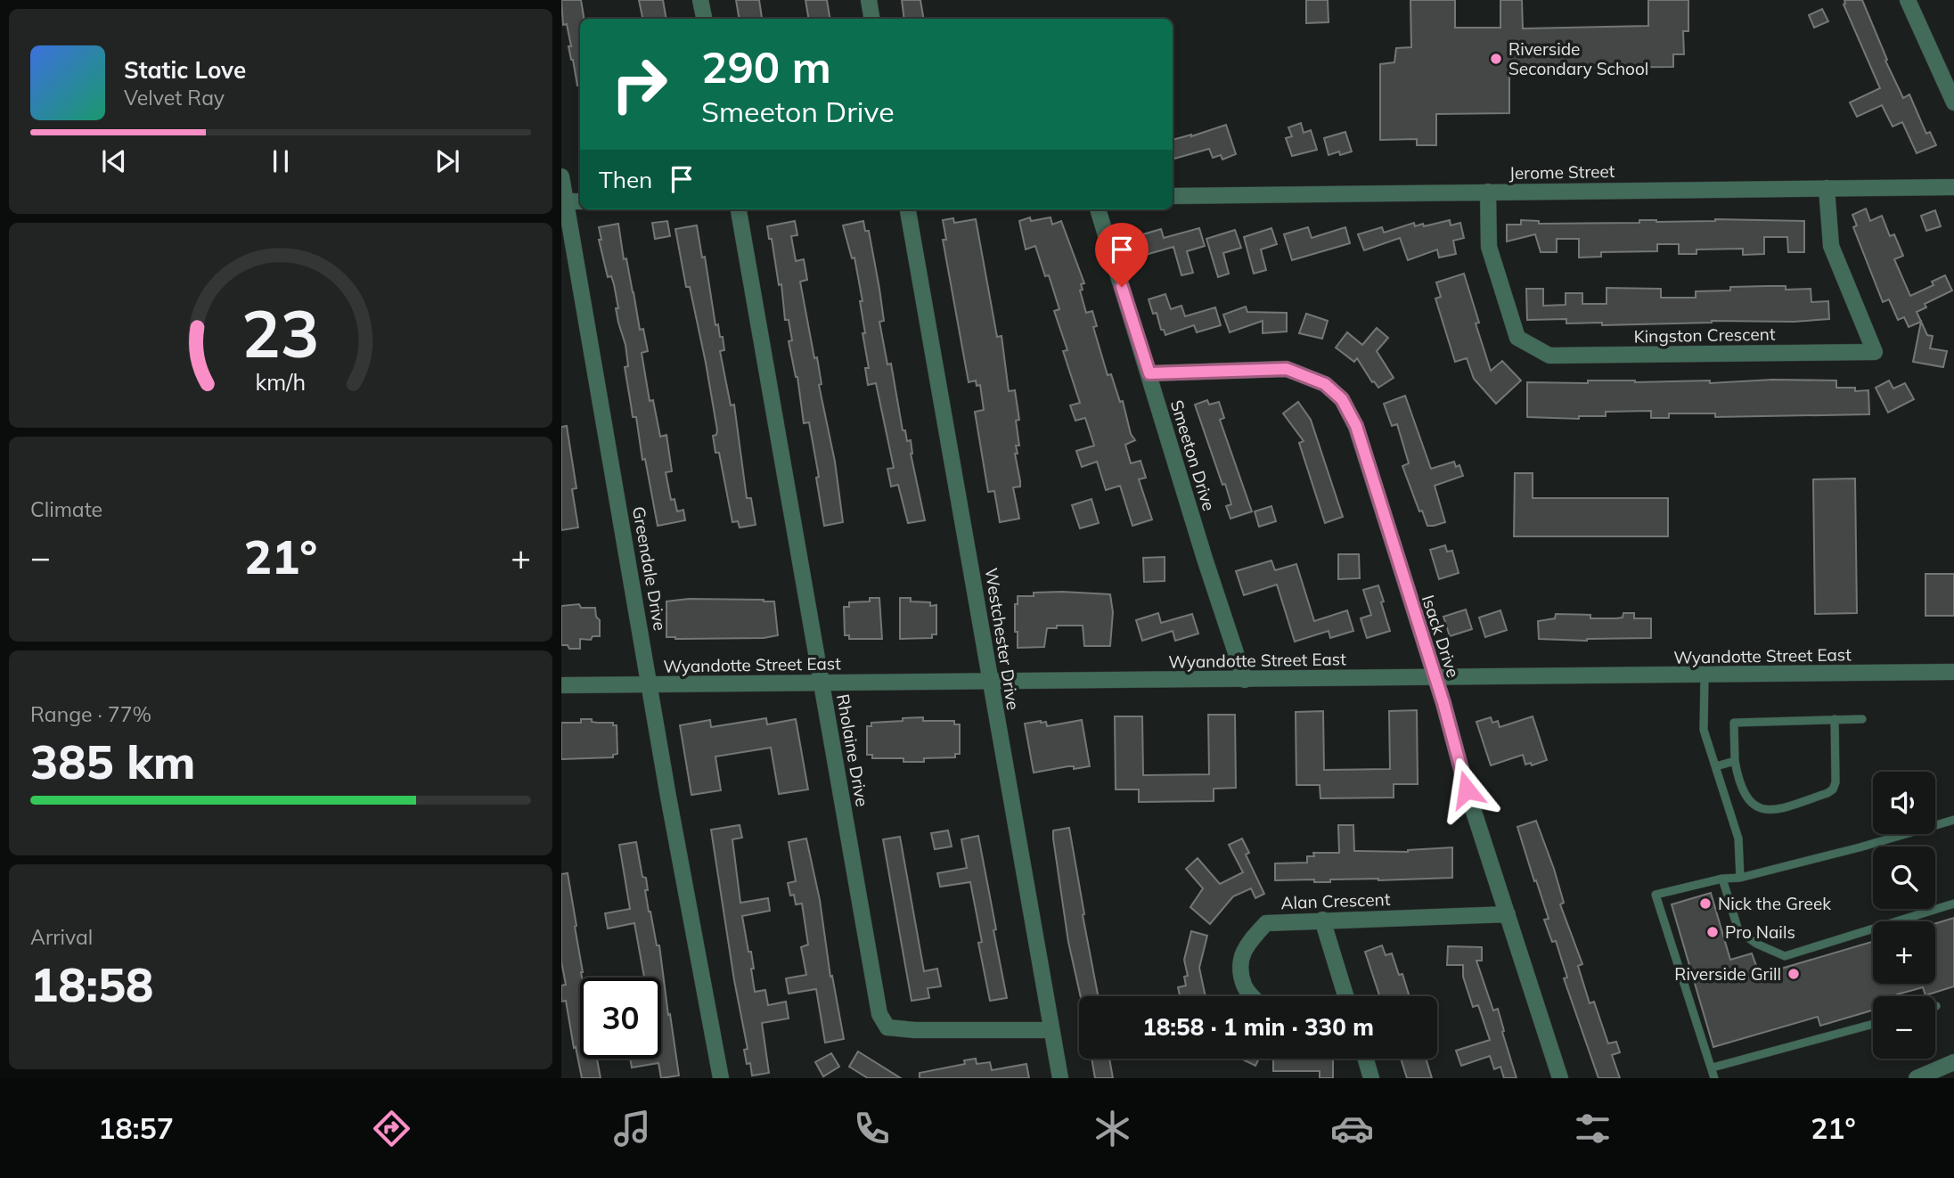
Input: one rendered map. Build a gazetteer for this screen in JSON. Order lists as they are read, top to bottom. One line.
{"streets":{"street":["Jerome Street","Kingston Crescent","Smeeton Drive","Greendale Drive","Isack Drive","Westchester Drive","Wyandotte Street East","Rholaine Drive","Alan Crescent"]},"crossings":[["Jerome Street","Kingston Crescent"],["Smeeton Drive","Isack Drive"],["Smeeton Drive","Wyandotte Street East"],["Greendale Drive","Wyandotte Street East"],["Isack Drive","Wyandotte Street East"],["Isack Drive","Alan Crescent"],["Westchester Drive","Wyandotte Street East"],["Westchester Drive","Rholaine Drive"],["Wyandotte Street East","Rholaine Drive"]],"places":["Riverside Secondary School","Nick the Greek","Pro Nails","Riverside Grill"],"page":{"turn":["290 m","Smeeton Drive"],"song":["Static Love","Velvet Ray"],"then":"Then","tile":["Climate",["Range · 77%","385 km"],["Arrival","18:58"]],"heat":["−","21°","+"],"map_buttons":["+","−"],"limit":"30","trip":"18:58 · 1 min · 330 m","tabs":["18:57","21°"],"gauge":["23","km/h"]}}
